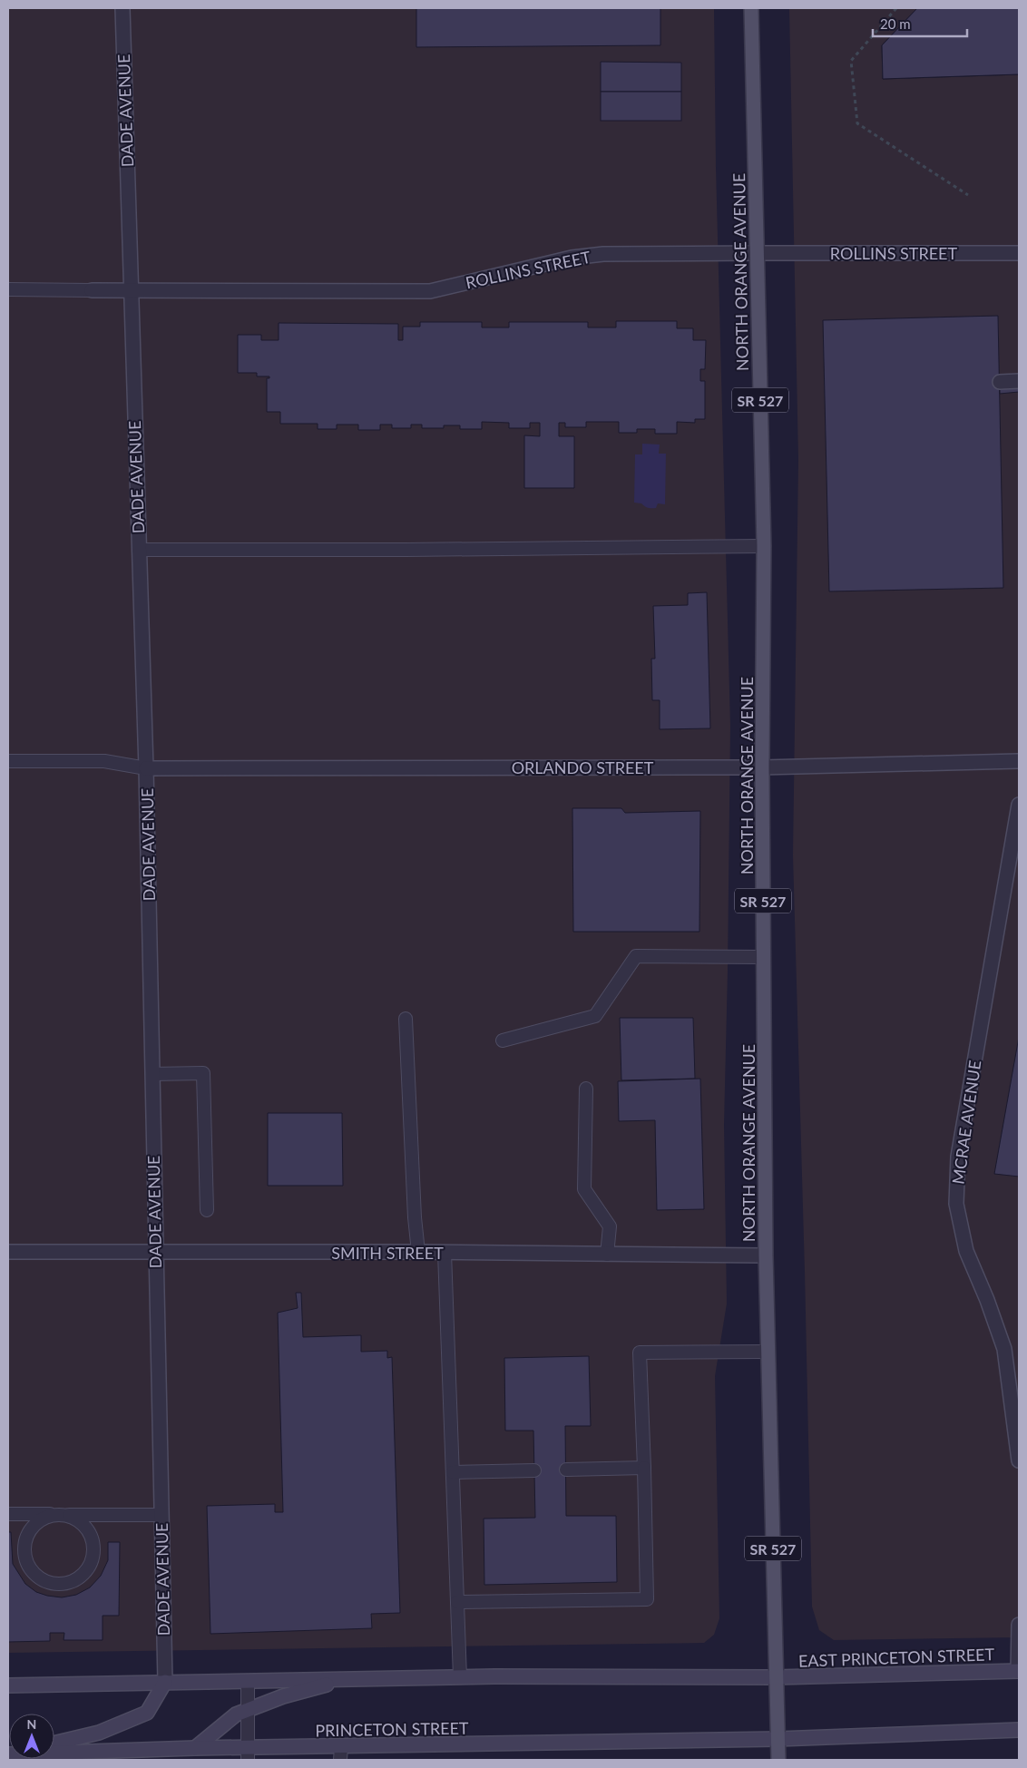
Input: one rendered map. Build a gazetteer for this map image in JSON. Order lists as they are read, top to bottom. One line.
{"streets":{"main road":["NORTH ORANGE AVENUE","SR 527","EAST PRINCETON STREET","PRINCETON STREET"],"street":["DADE AVENUE","ROLLINS STREET","ORLANDO STREET","MCRAE AVENUE","SMITH STREET"]},"crossings":[["DADE AVENUE","ROLLINS STREET"],["DADE AVENUE","ORLANDO STREET"],["DADE AVENUE","SMITH STREET"],["ROLLINS STREET","NORTH ORANGE AVENUE"],["NORTH ORANGE AVENUE","ORLANDO STREET"],["NORTH ORANGE AVENUE","SMITH STREET"],["NORTH ORANGE AVENUE","EAST PRINCETON STREET"],["NORTH ORANGE AVENUE","PRINCETON STREET"]],"scale_bar":"20 m","north":"top"}
